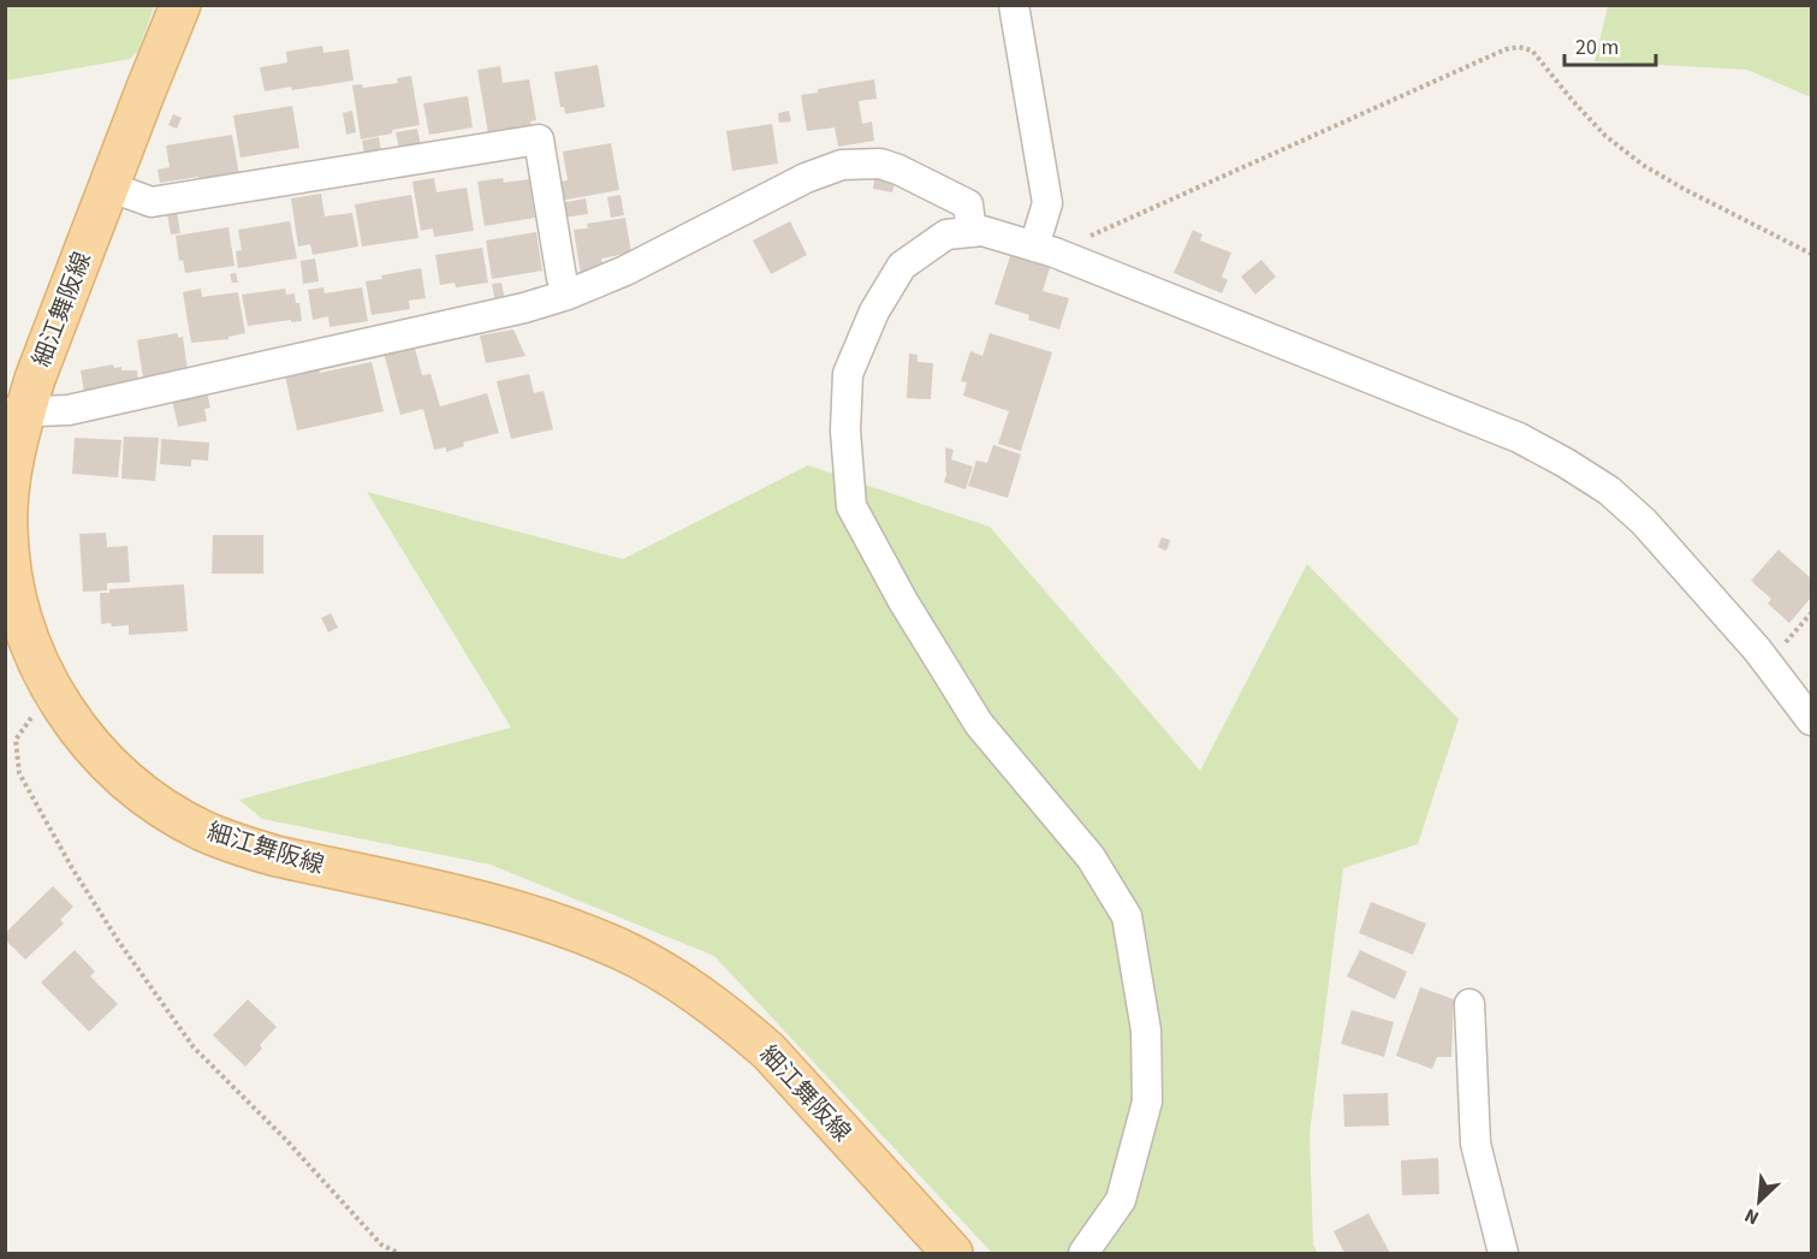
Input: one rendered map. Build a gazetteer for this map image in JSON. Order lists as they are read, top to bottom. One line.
{"streets":{"main road":["細江舞阪線"]},"scale_bar":"20 m","north":"bottom left"}
